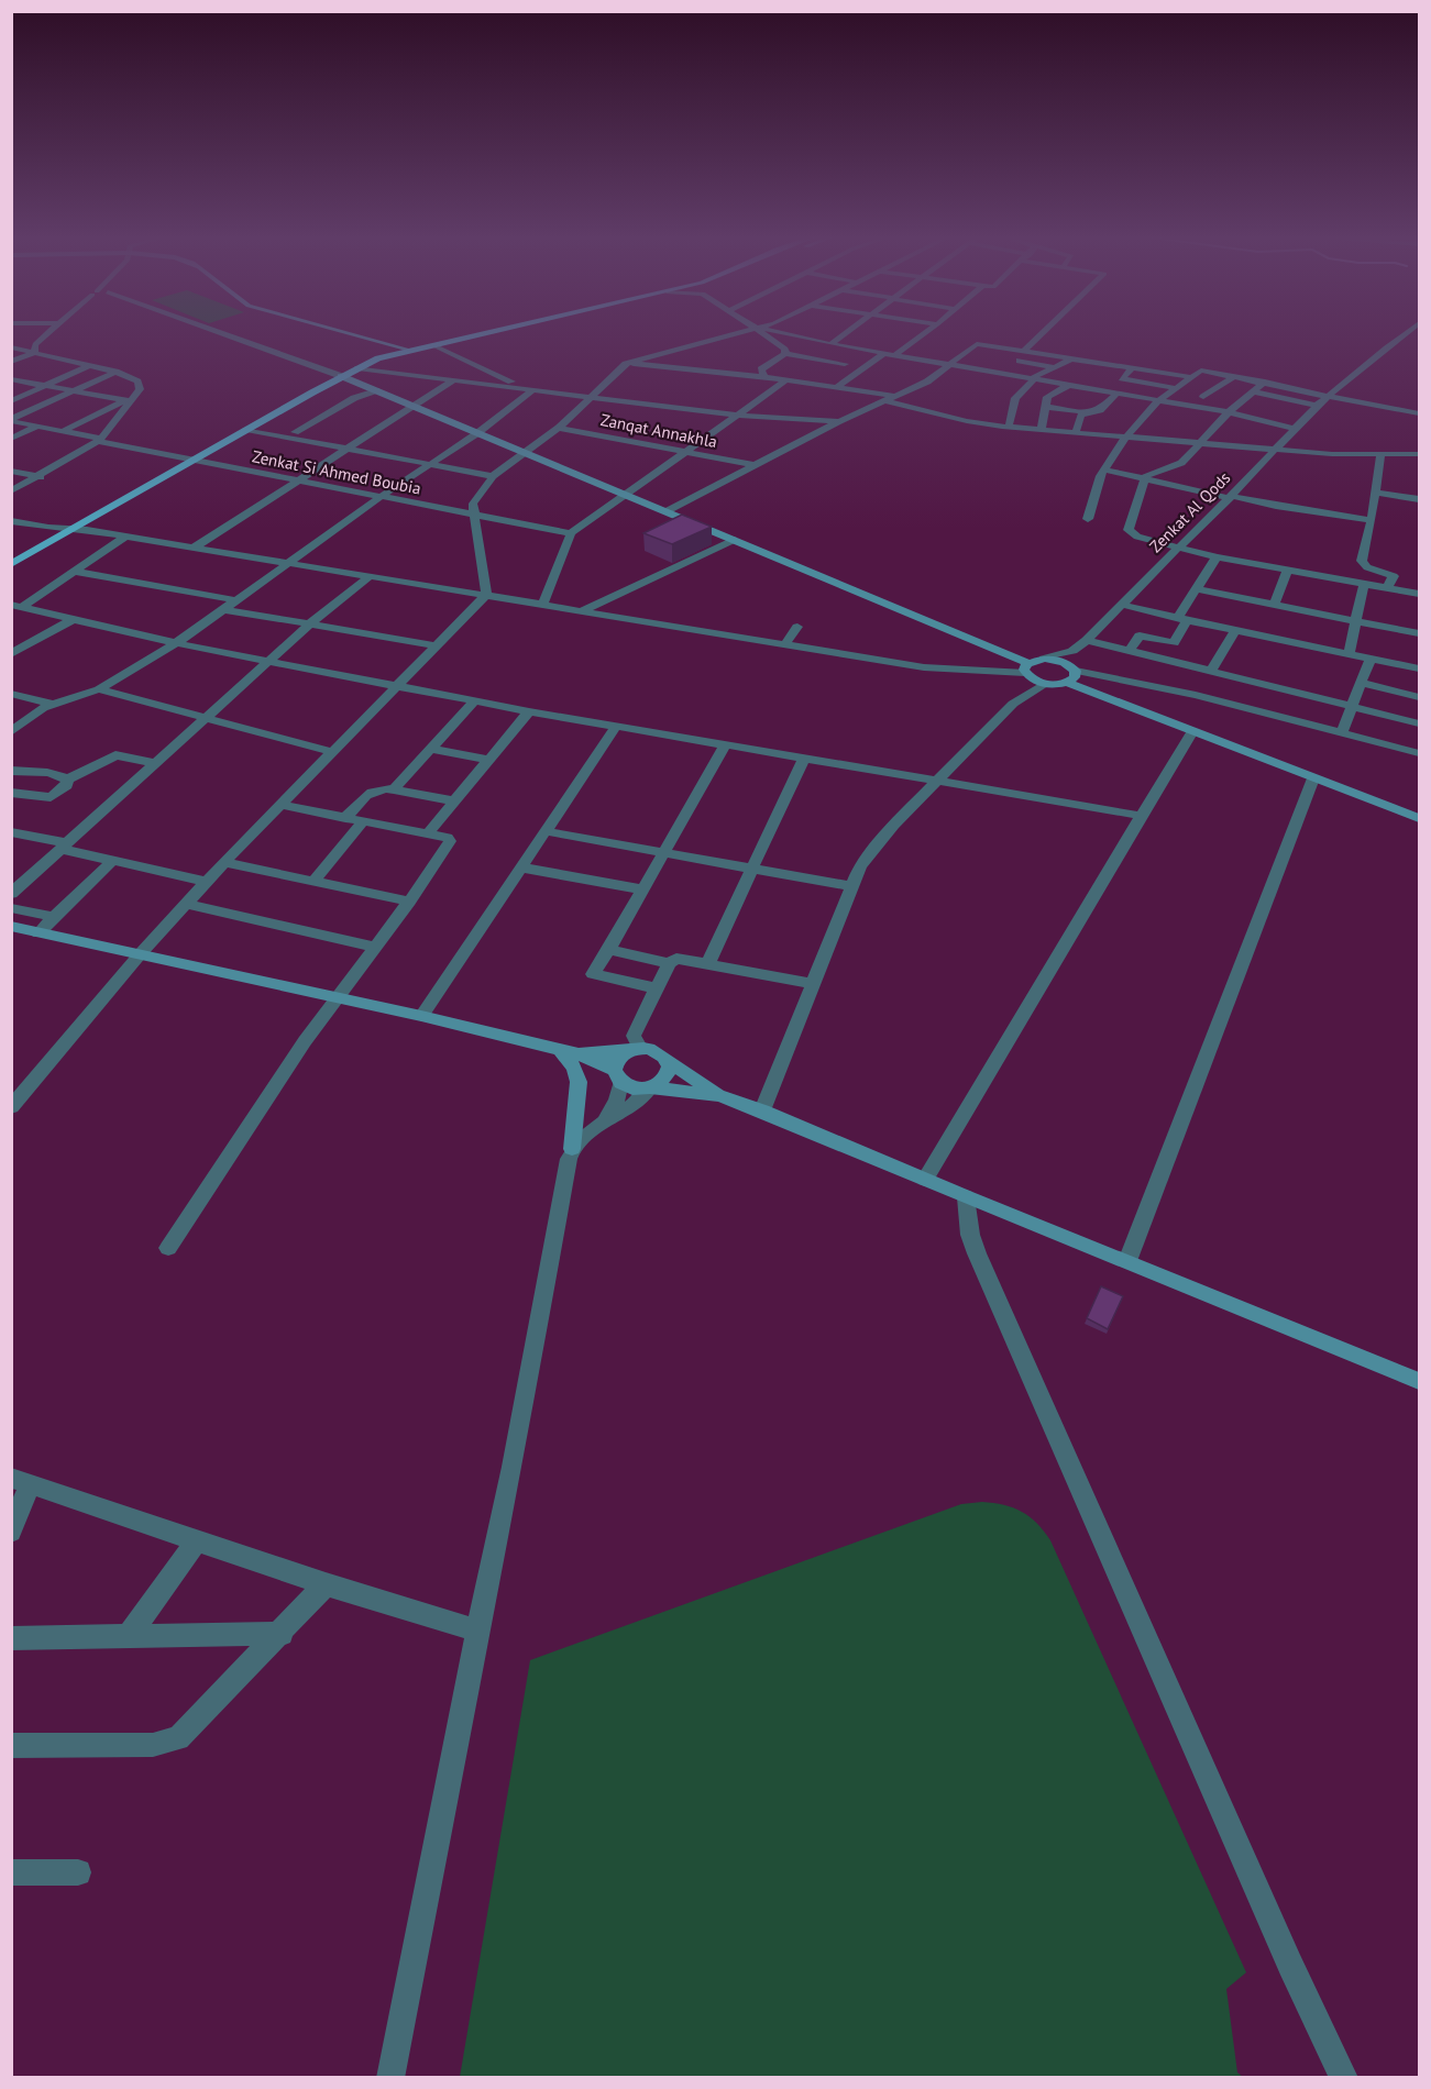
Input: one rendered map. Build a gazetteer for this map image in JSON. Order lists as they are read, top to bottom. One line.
{"streets":{"street":["Zanqat Annakhla","Zenkat Si Ahmed Boubia","Zenkat Al Qods"]}}
